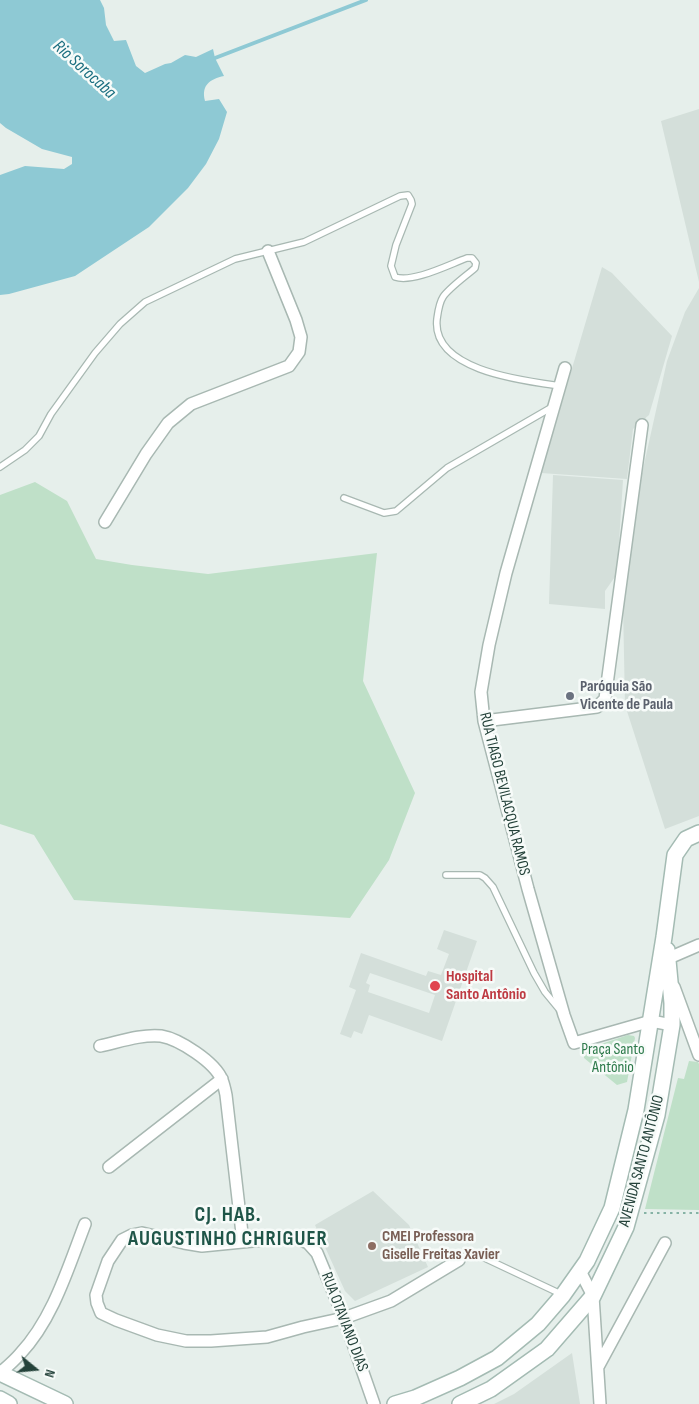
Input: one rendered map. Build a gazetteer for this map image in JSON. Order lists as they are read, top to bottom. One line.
{"streets":{"main road":["AVENIDA SANTO ANTÔNIO"],"street":["RUA TIAGO BEVILACQUA RAMOS","RUA OTAVIANO DIAS"]},"crossings":[["RUA TIAGO BEVILACQUA RAMOS","AVENIDA SANTO ANTÔNIO"]],"districts":["CJ. HAB. AUGUSTINHO CHRIGUER"],"water":["Rio Sorocaba"],"parks":["Praça Santo Antônio"],"places":["Paróquia São Vicente de Paula","Hospital Santo Antônio","CMEI Professora Giselle Freitas Xavier"],"north":"right"}
